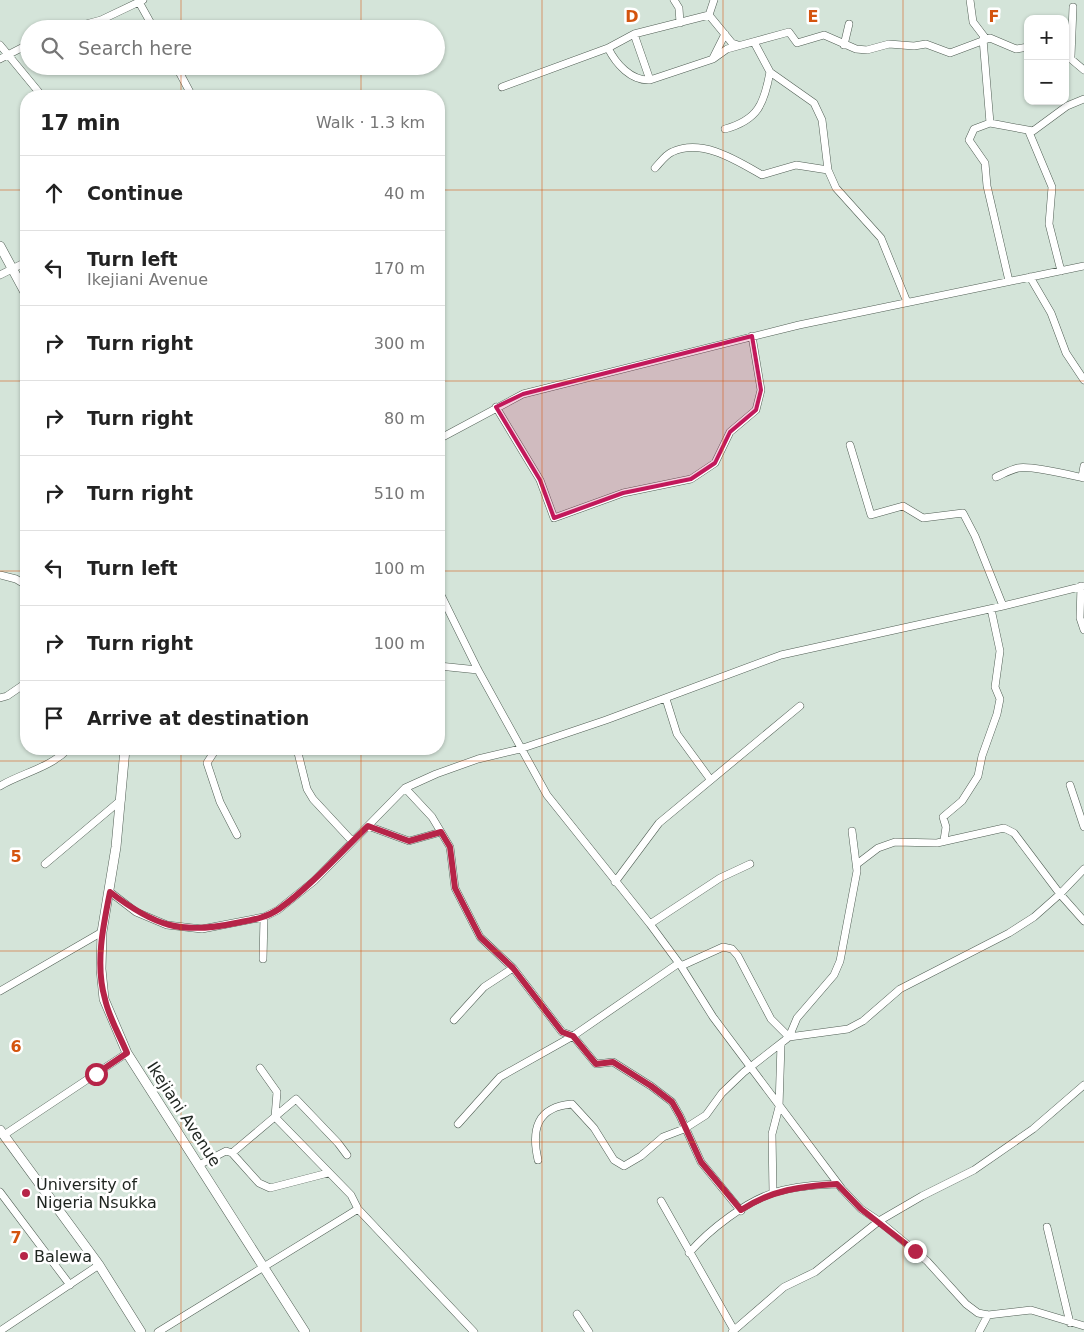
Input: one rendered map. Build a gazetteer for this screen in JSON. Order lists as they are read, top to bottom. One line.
{"streets":{"street":["Ikejiani Avenue"]},"places":["University of Nigeria Nsukka","Balewa"],"page":{"map_buttons":["+","−"],"search":"Search here","heading":["17 min","Walk · 1.3 km"],"list":[["Continue","40 m"],["Turn left","Ikejiani Avenue","170 m"],["Turn right","300 m"],["Turn right","80 m"],["Turn right","510 m"],["Turn left","100 m"],["Turn right","100 m"],"Arrive at destination"]},"grid":{"columns":["D","E","F"],"rows":["5","6","7"]}}
